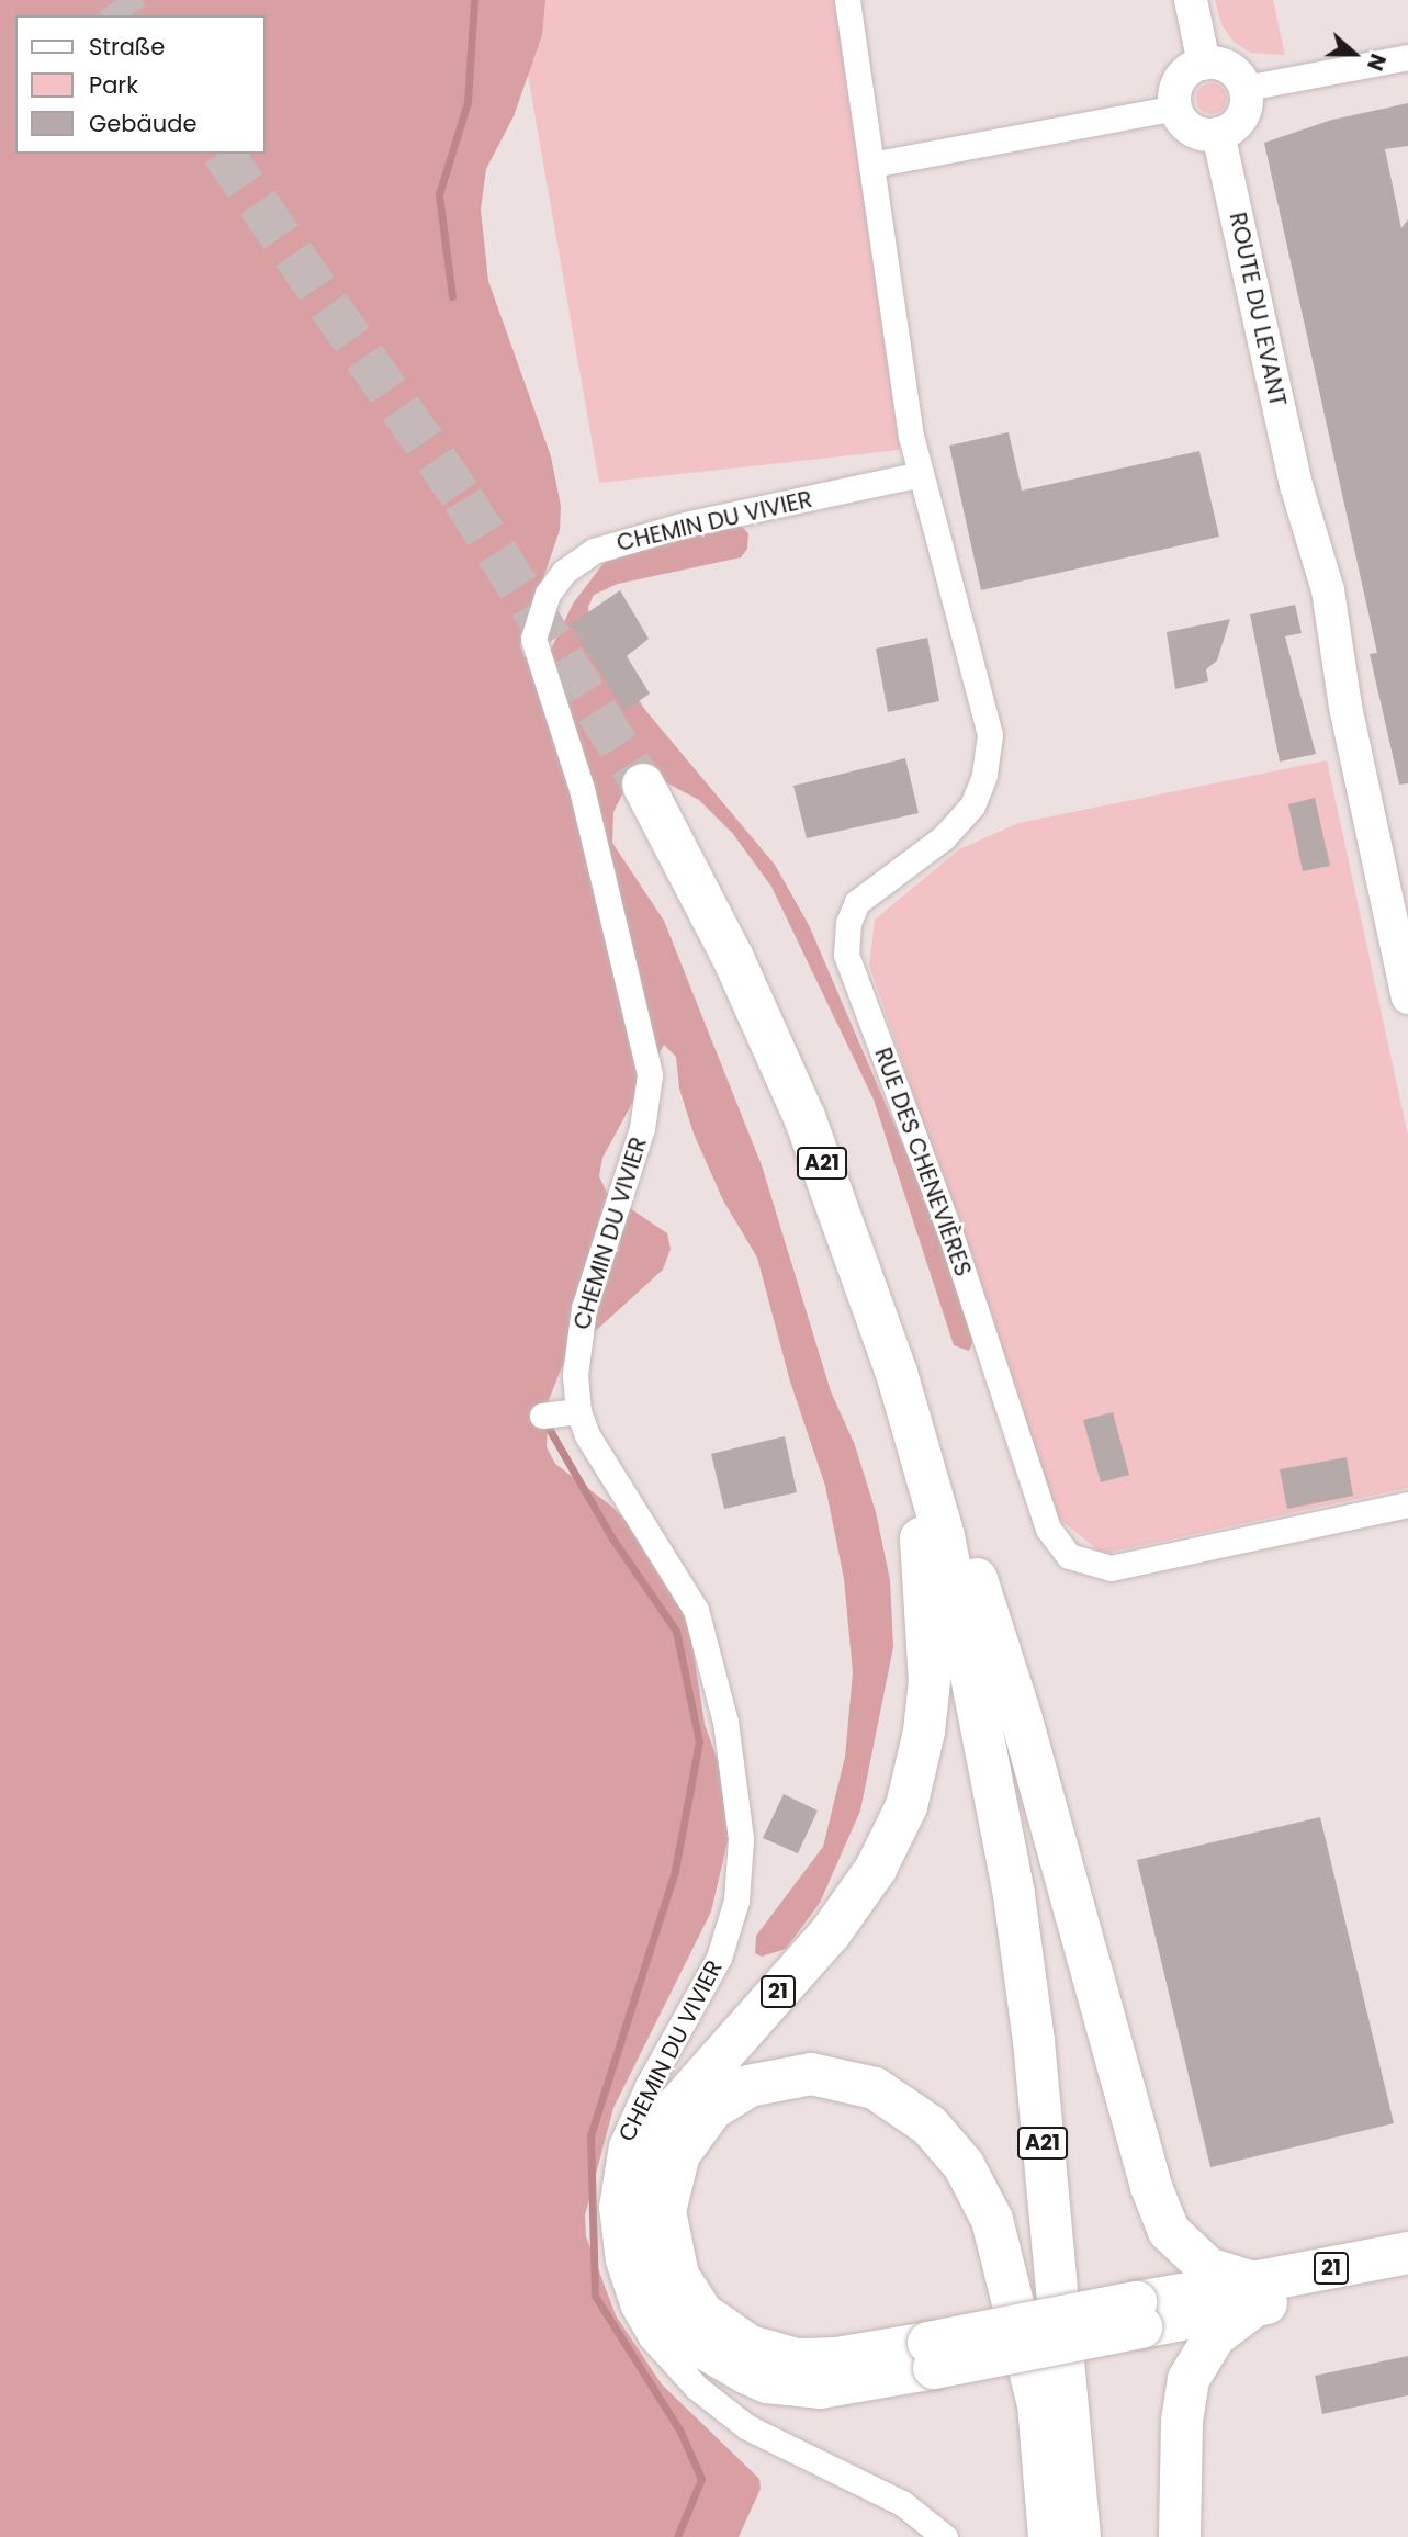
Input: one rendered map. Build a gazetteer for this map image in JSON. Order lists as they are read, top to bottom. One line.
{"streets":{"highway":["A21","21"],"street":["ROUTE DU LEVANT","CHEMIN DU VIVIER","RUE DES CHENEVIÈRES"]},"crossings":[["CHEMIN DU VIVIER","RUE DES CHENEVIÈRES"],["A21","21"]],"legend":["Straße","Park","Gebäude"],"north":"right"}
